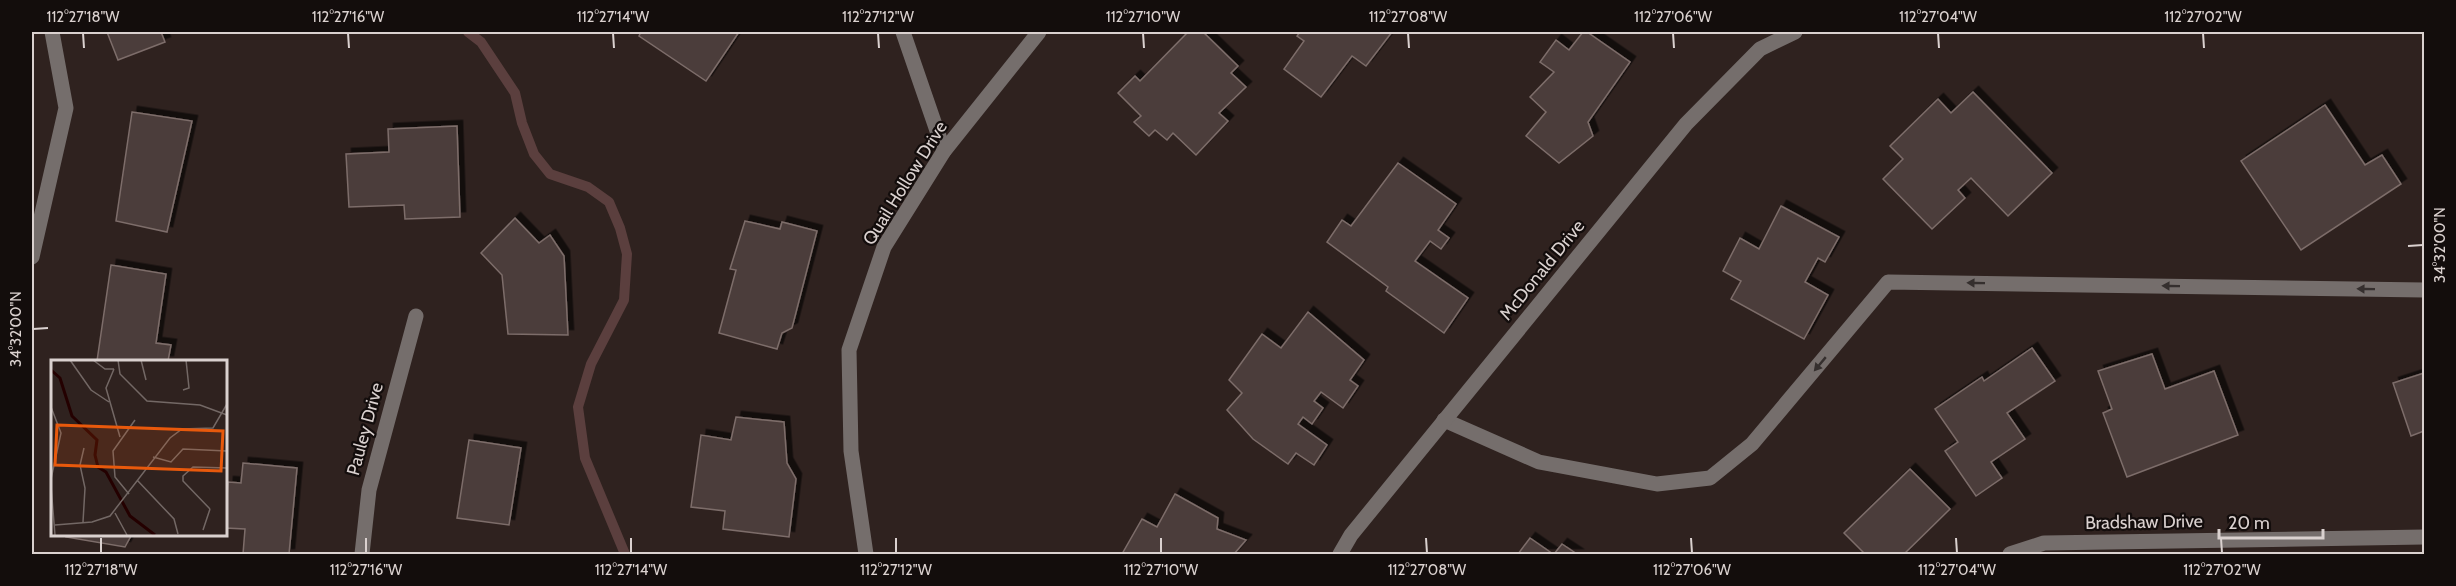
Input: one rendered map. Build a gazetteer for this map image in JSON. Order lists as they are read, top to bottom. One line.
{"streets":{"street":["Quail Hollow Drive","McDonald Drive","Pauley Drive","Bradshaw Drive"]},"scale_bar":"20 m","coordinates":["112°27'18\"W","112°27'16\"W","112°27'14\"W","112°27'12\"W","112°27'10\"W","112°27'08\"W","112°27'06\"W","112°27'04\"W","112°27'02\"W","34°32'00\"N"]}
